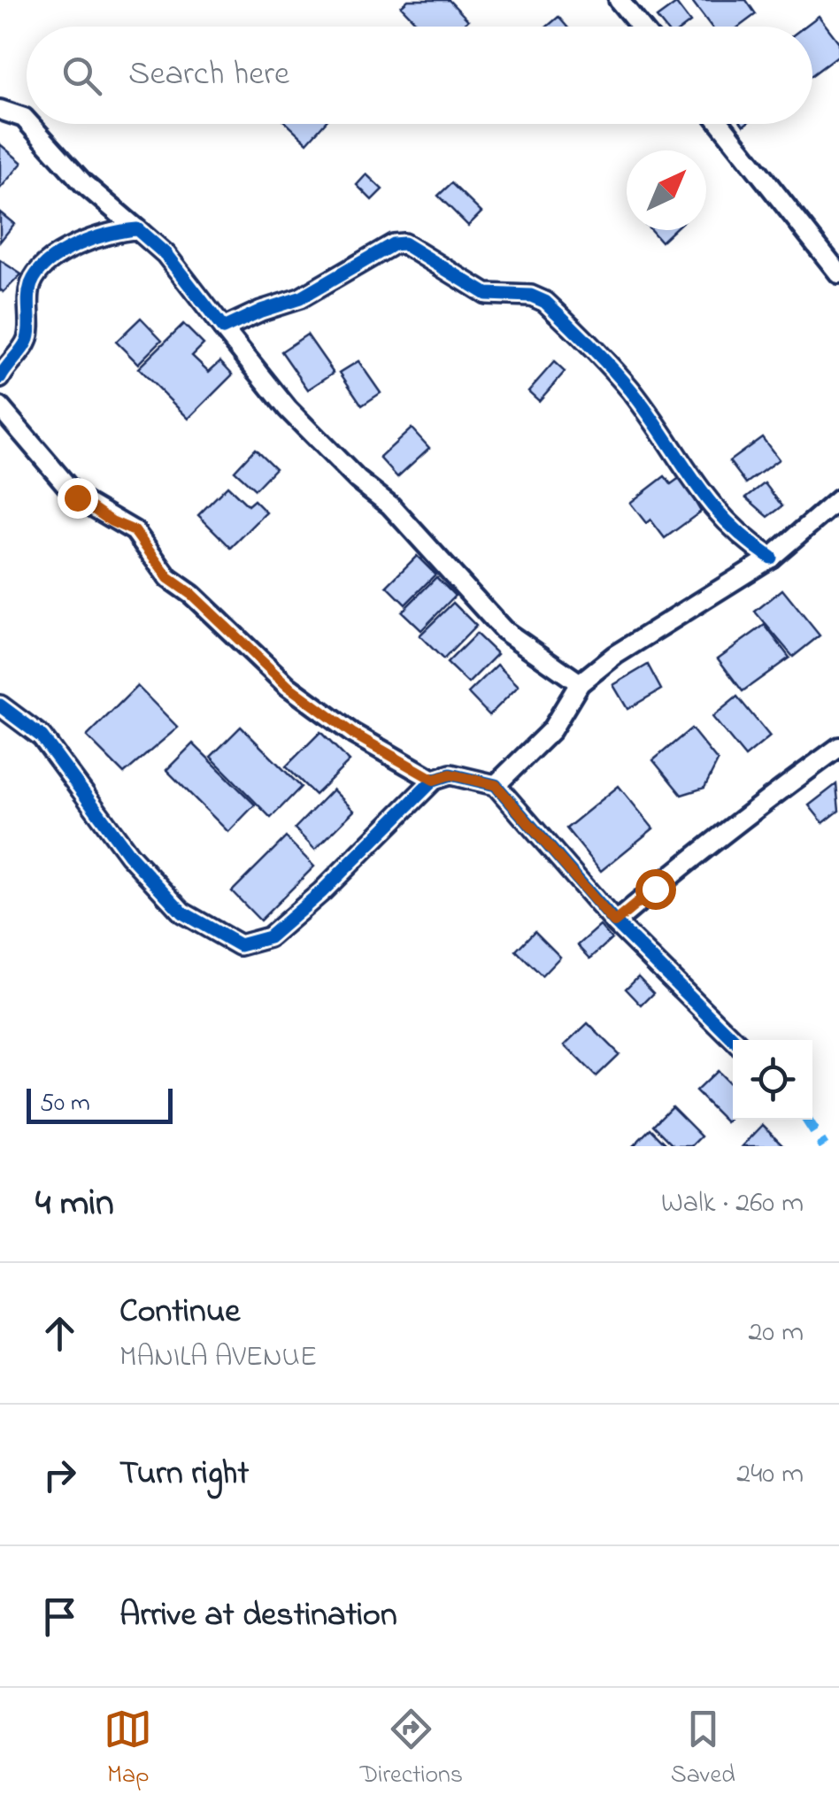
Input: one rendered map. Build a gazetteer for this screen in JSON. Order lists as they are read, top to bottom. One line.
{"scale_bar":"50 m","north":"top right","page":{"search":"Search here","scale":"50 m","heading":["4 min","Walk · 260 m"],"list":[["Continue","MANILA AVENUE","20 m"],["Turn right","240 m"],"Arrive at destination"],"nav":["Map","Directions","Saved"]}}
